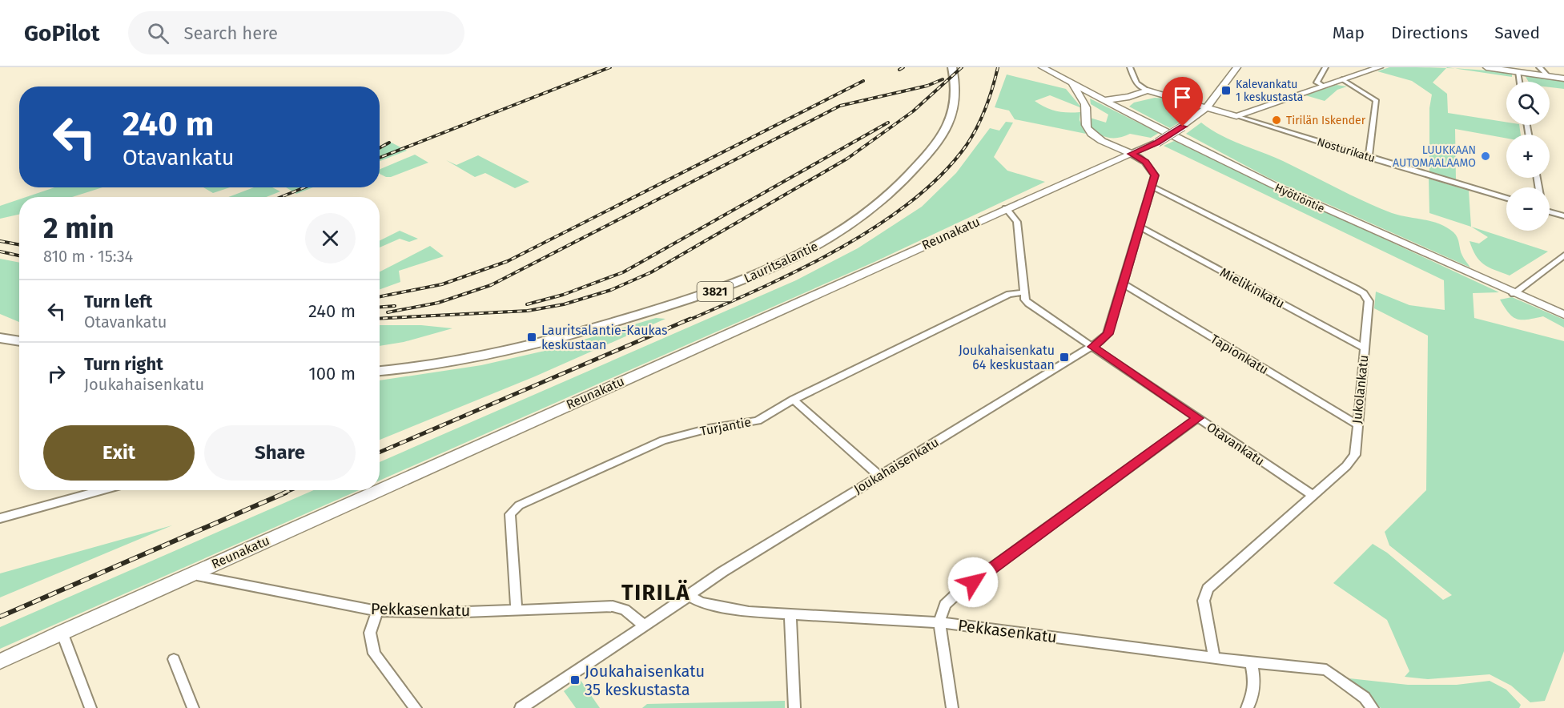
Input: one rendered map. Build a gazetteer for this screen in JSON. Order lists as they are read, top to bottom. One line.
{"streets":{"main road":["Nosturikatu","Hyötiöntie","Reunakatu","Lauritsalantie","3821"],"street":["Mielikinkatu","Tapionkatu","Jukolankatu","Turjantie","Otavankatu","Joukahaisenkatu","Pekkasenkatu"]},"crossings":[["Nosturikatu","Reunakatu"],["Reunakatu","Joukahaisenkatu"],["Reunakatu","Pekkasenkatu"],["Mielikinkatu","Jukolankatu"],["Mielikinkatu","Joukahaisenkatu"],["Tapionkatu","Jukolankatu"],["Tapionkatu","Joukahaisenkatu"],["Jukolankatu","Otavankatu"],["Jukolankatu","Joukahaisenkatu"],["Jukolankatu","Pekkasenkatu"],["Turjantie","Otavankatu"],["Turjantie","Pekkasenkatu"],["Otavankatu","Joukahaisenkatu"],["Joukahaisenkatu","Pekkasenkatu"]],"districts":["TIRILÄ"],"places":{"transit":["Kalevankatu 1 keskustasta","Lauritsalantie-Kaukas keskustaan","Joukahaisenkatu 64 keskustaan","Joukahaisenkatu 35 keskustasta"],"other":["Tirilän Iskender","LUUKKAAN AUTOMAALAAMO"]},"page":{"header":"GoPilot","search":"Search here","nav":["Map","Directions","Saved"],"map_buttons":["+","−"],"turn":["240 m","Otavankatu"],"heading":["2 min","810 m · 15:34"],"list":[{"name":"Turn left","note":"Otavankatu","value":"240 m"},{"name":"Turn right","note":"Joukahaisenkatu","value":"100 m"}],"buttons":["Exit","Share"]}}
